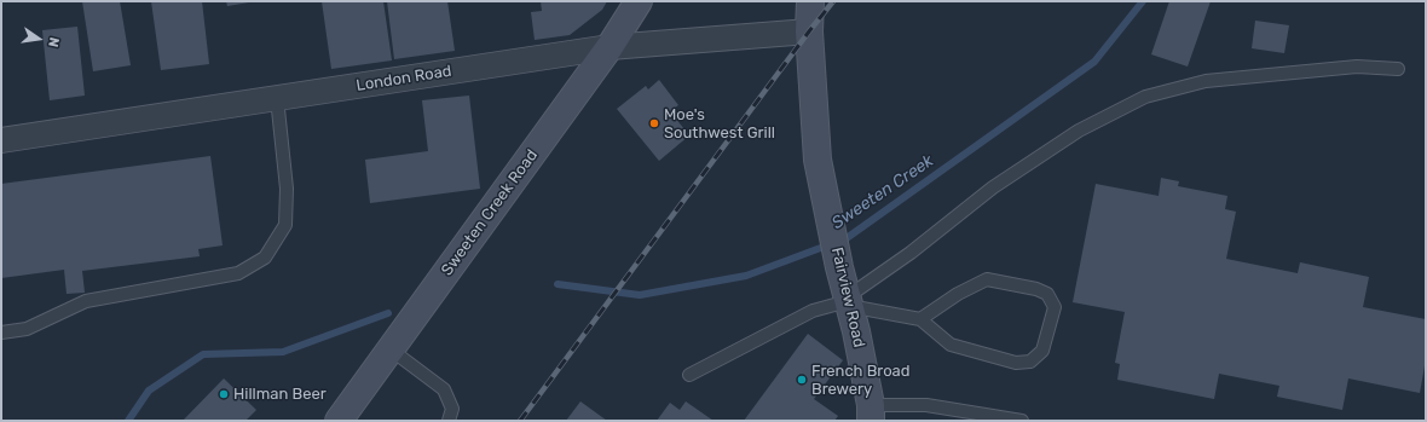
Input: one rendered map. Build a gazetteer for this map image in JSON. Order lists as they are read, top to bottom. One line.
{"streets":{"main road":["Sweeten Creek Road","Fairview Road"],"street":["London Road"]},"crossings":[["London Road","Sweeten Creek Road"],["London Road","Fairview Road"]],"water":["Sweeten Creek"],"places":["Moe's Southwest Grill","French Broad Brewery","Hillman Beer"],"north":"right"}
